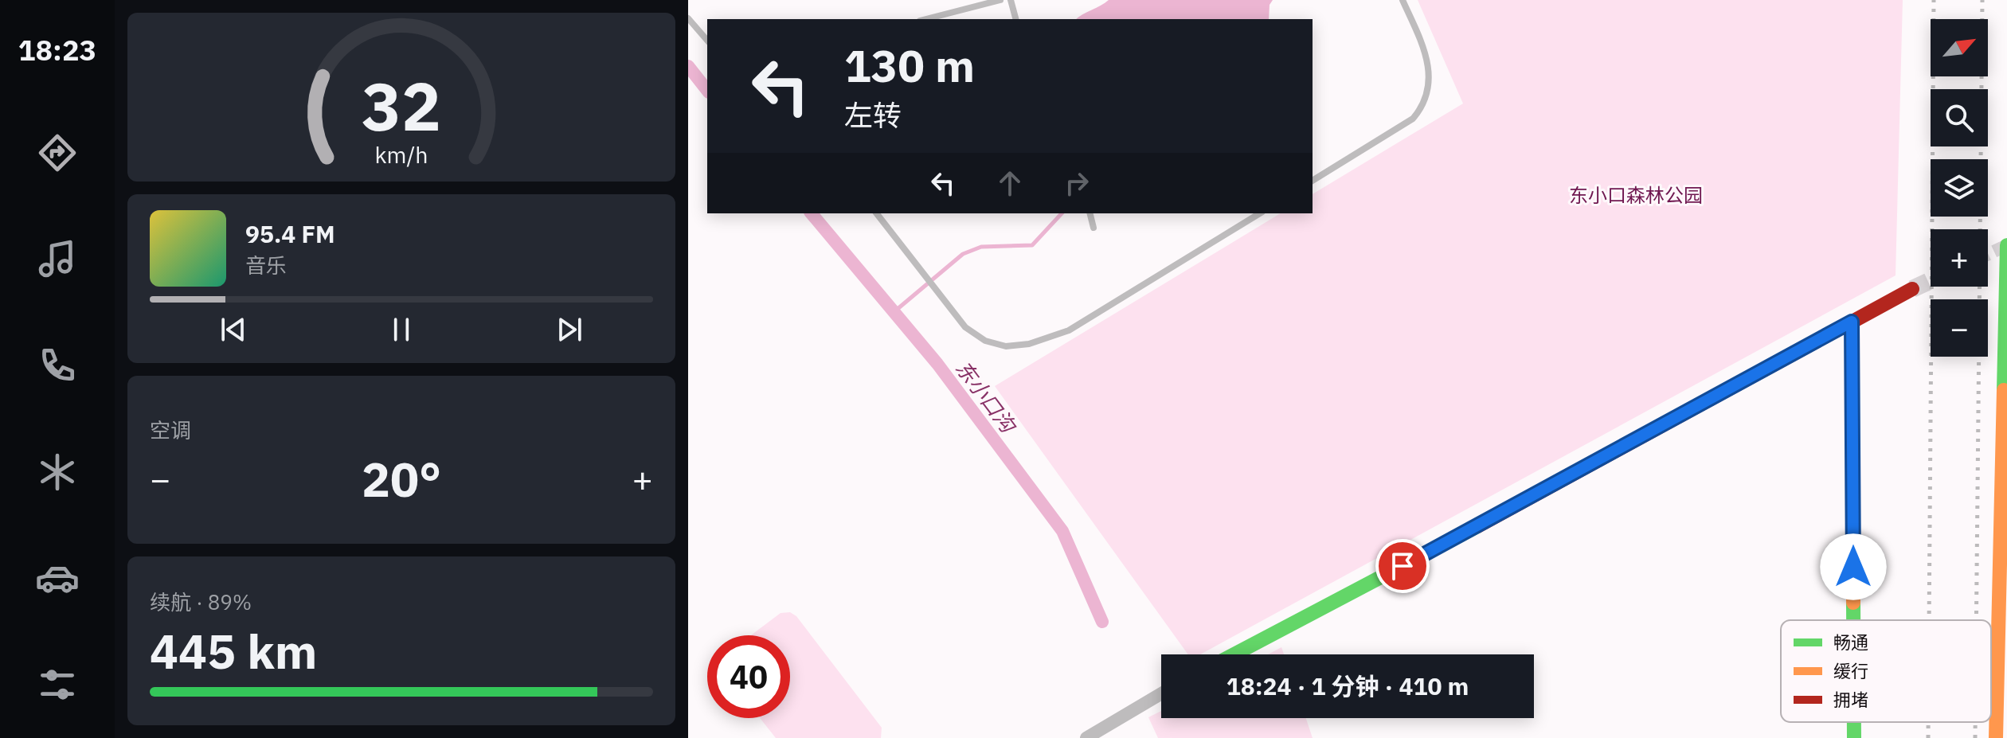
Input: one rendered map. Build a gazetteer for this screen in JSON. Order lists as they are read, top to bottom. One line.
{"water":["东小口沟"],"parks":["东小口森林公园"],"legend":["畅通","缓行","拥堵"],"north":"top right","page":{"tabs":"18:23","map_buttons":["+","−"],"turn":["130 m","左转"],"song":["95.4 FM","音乐"],"tile":["空调",["续航 · 89%","445 km"]],"heat":["−","20°","+"],"limit":"40","trip":"18:24 · 1 分钟 · 410 m","gauge":["32","km/h"]}}
